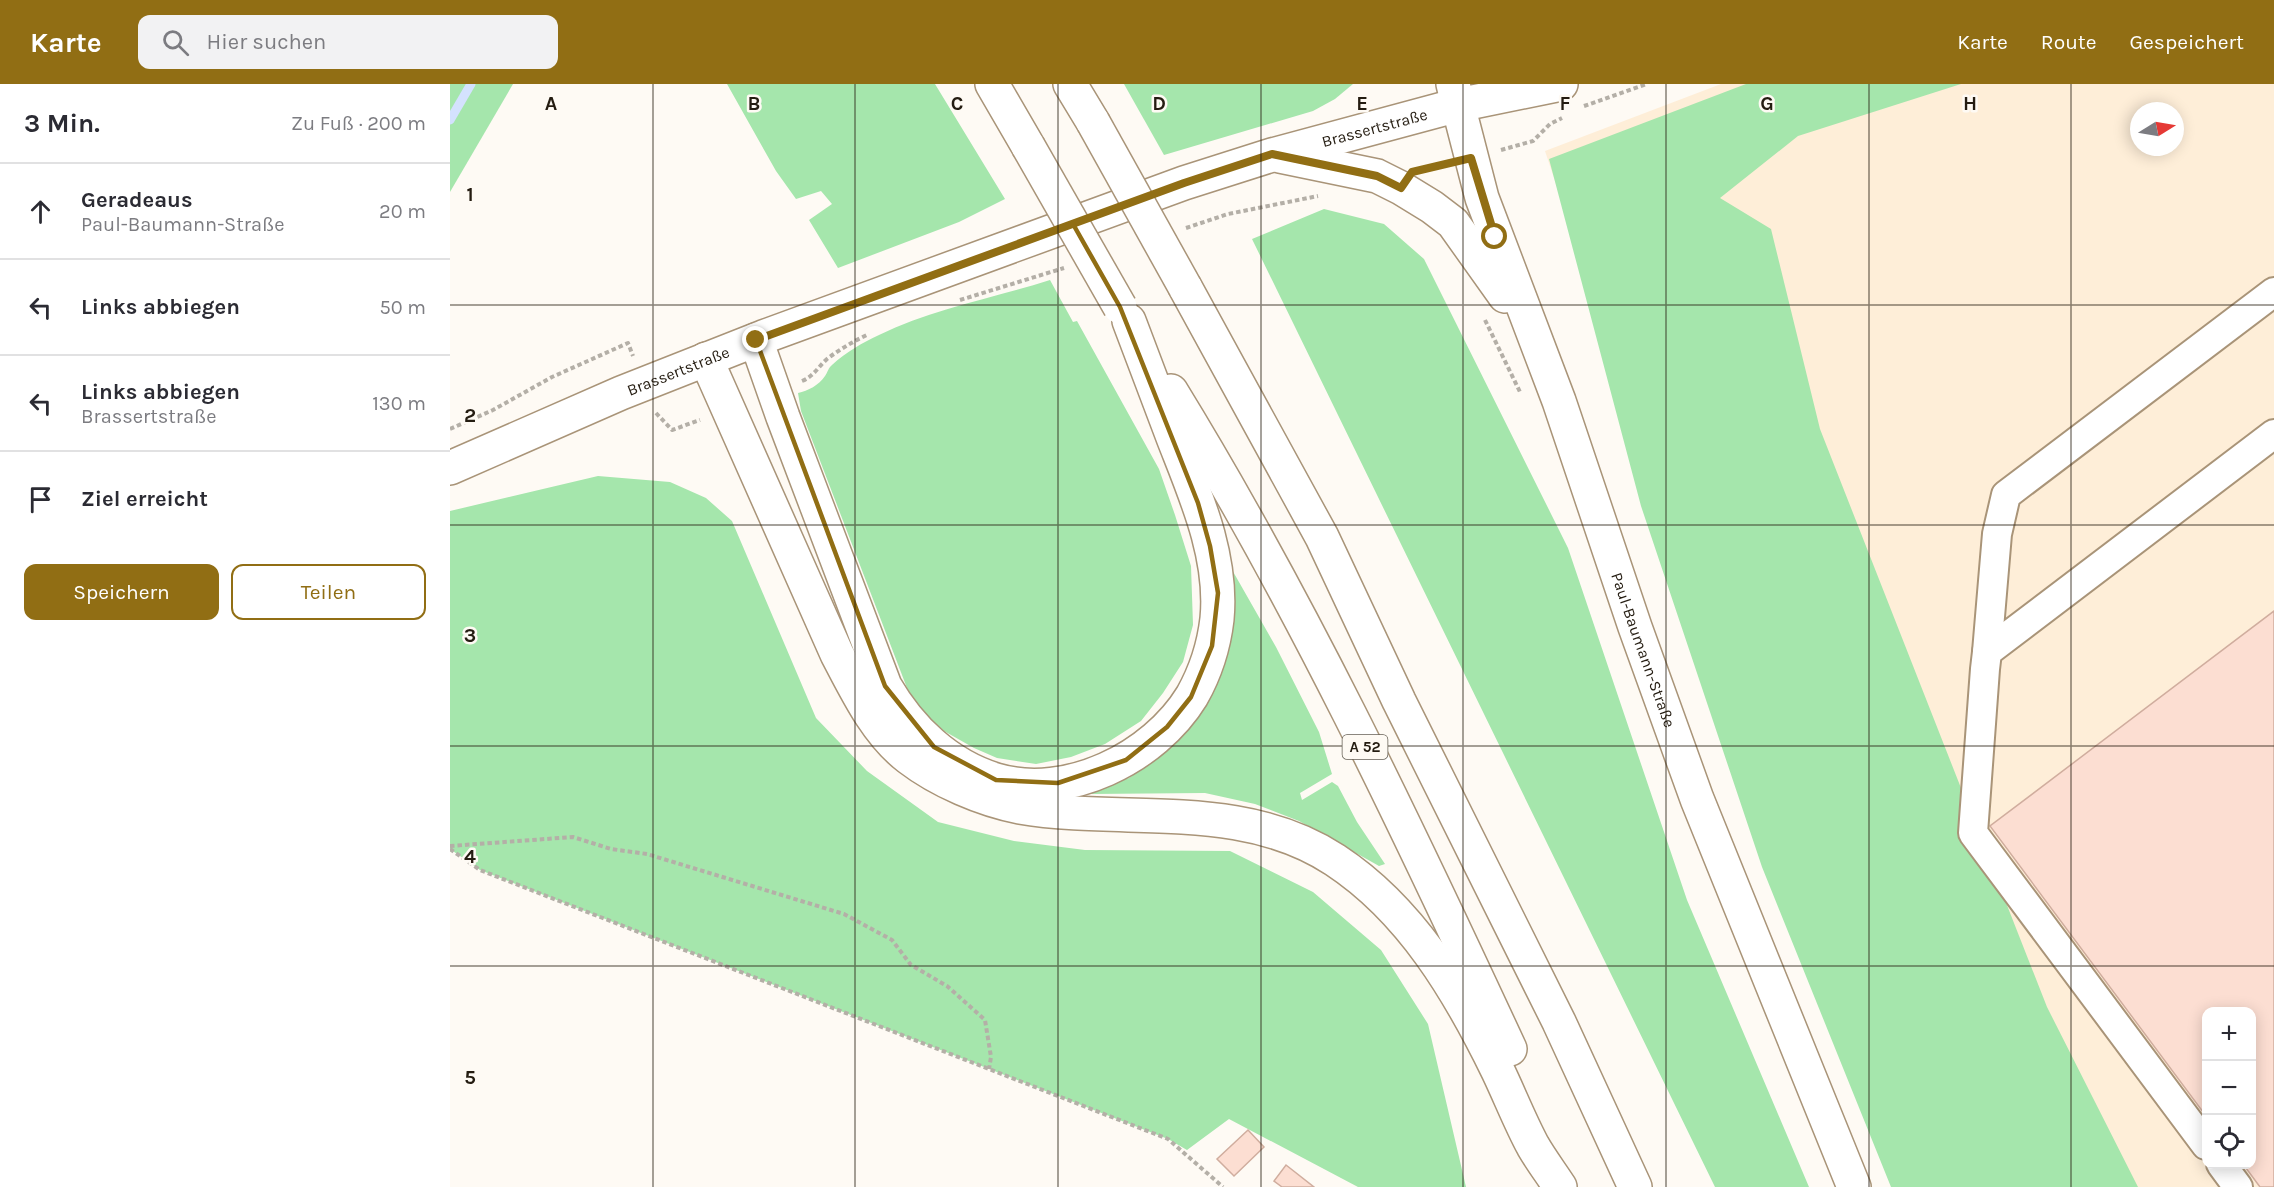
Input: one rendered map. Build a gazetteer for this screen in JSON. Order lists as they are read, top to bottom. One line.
{"streets":{"main road":["Brassertstraße","Paul-Baumann-Straße","A 52"]},"crossings":[["Brassertstraße","Paul-Baumann-Straße"]],"north":"right","page":{"header":"Karte","search":"Hier suchen","nav":["Karte","Route","Gespeichert"],"heading":["3 Min.","Zu Fuß · 200 m"],"list":[["Geradeaus","Paul-Baumann-Straße","20 m"],["Links abbiegen","50 m"],["Links abbiegen","Brassertstraße","130 m"],"Ziel erreicht"],"buttons":["Speichern","Teilen"],"map_buttons":["+","−"]},"grid":{"columns":["A","B","C","D","E","F","G","H"],"rows":["1","2","3","4","5"]}}
